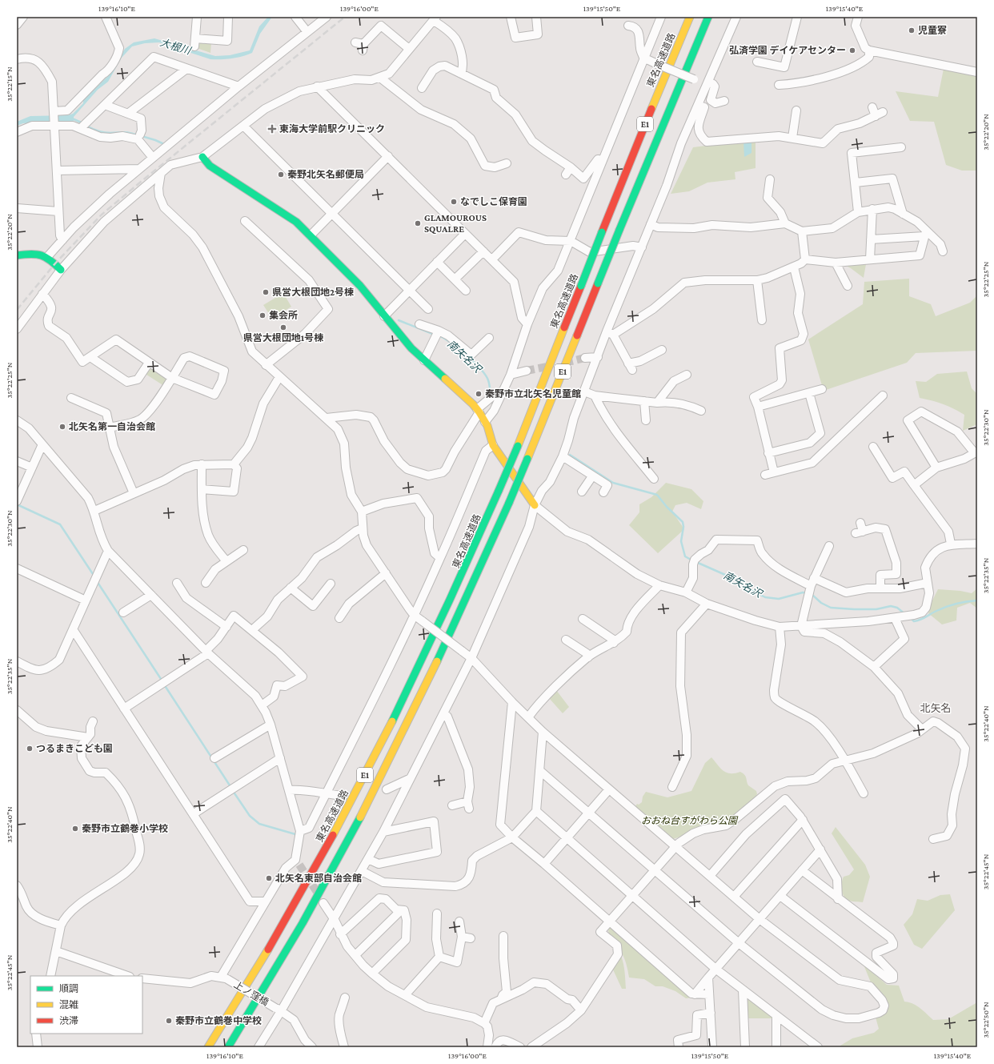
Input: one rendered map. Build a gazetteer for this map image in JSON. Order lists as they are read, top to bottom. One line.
{"streets":{"main road":["東名高速道路","E1"],"street":["上ノ窪橋"]},"districts":["北矢名"],"water":["大根川","南矢名沢"],"parks":["おおね台すがわら公園"],"places":{"other":["児童寮","弘済学園 デイケアセンター","秦野北矢名郵便局","なでしこ保育園","GLAMOUROUS SQUALRE","県営大根団地2号棟","集会所","県営大根団地1号棟","秦野市立北矢名児童館","北矢名第一自治会館","つるまきこども園","秦野市立鶴巻小学校","北矢名東部自治会館","秦野市立鶴巻中学校"],"health":["東海大学前駅クリニック"]},"legend":["順調","混雑","渋滞"],"coordinates":["139°16'10\"E","139°16'00\"E","139°15'50\"E","139°15'40\"E","35°22'15\"N","35°22'20\"N","35°22'25\"N","35°22'30\"N","35°22'35\"N","35°22'40\"N","35°22'45\"N","35°22'50\"N"]}
